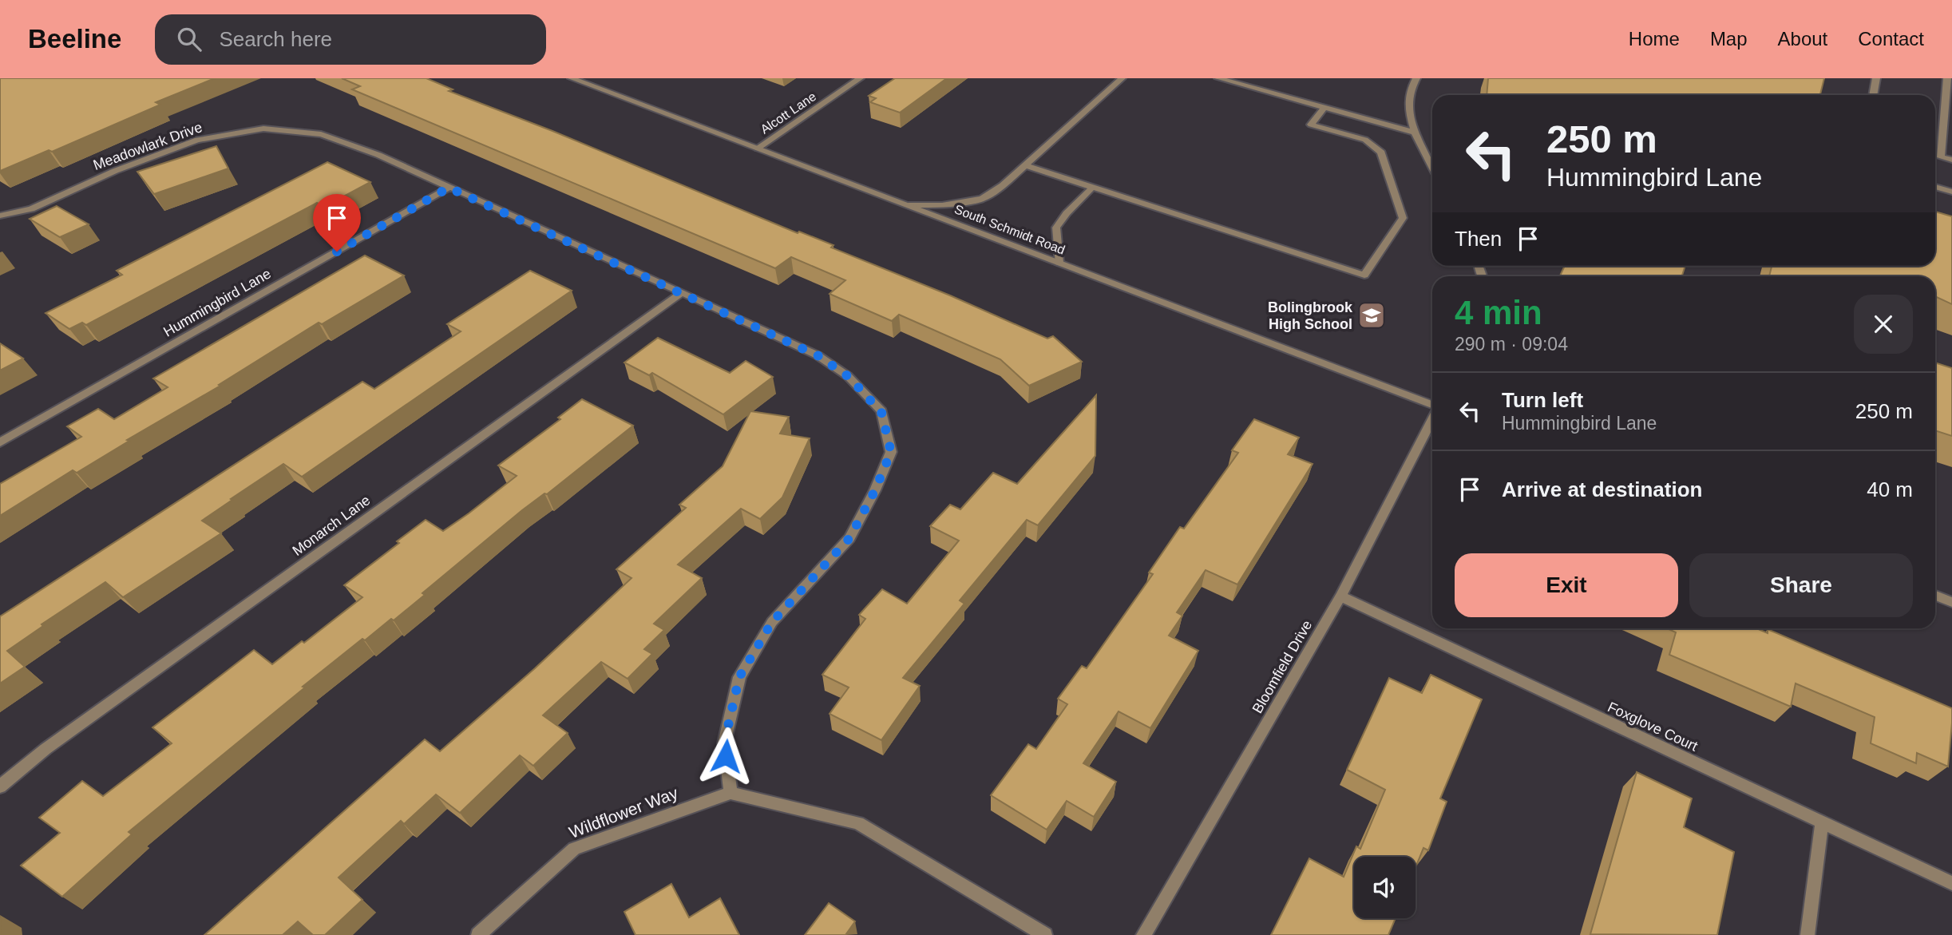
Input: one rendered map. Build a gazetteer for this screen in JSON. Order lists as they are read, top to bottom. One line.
{"streets":{"street":["Alcott Lane","Meadowlark Drive","South Schmidt Road","Hummingbird Lane","Monarch Lane","Bloomfield Drive","Foxglove Court","Wildflower Way"]},"crossings":[["Alcott Lane","South Schmidt Road"],["Meadowlark Drive","Hummingbird Lane"],["Meadowlark Drive","Monarch Lane"],["Meadowlark Drive","Wildflower Way"],["Bloomfield Drive","Foxglove Court"]],"places":{"school or university":["Bolingbrook High School"]},"page":{"header":"Beeline","search":"Search here","nav":["Home","Map","About","Contact"],"turn":["250 m","Hummingbird Lane"],"then":"Then","heading":["4 min","290 m · 09:04"],"list":[{"name":"Turn left","note":"Hummingbird Lane","value":"250 m"},{"name":"Arrive at destination","value":"40 m"}],"buttons":["Exit","Share"]}}
